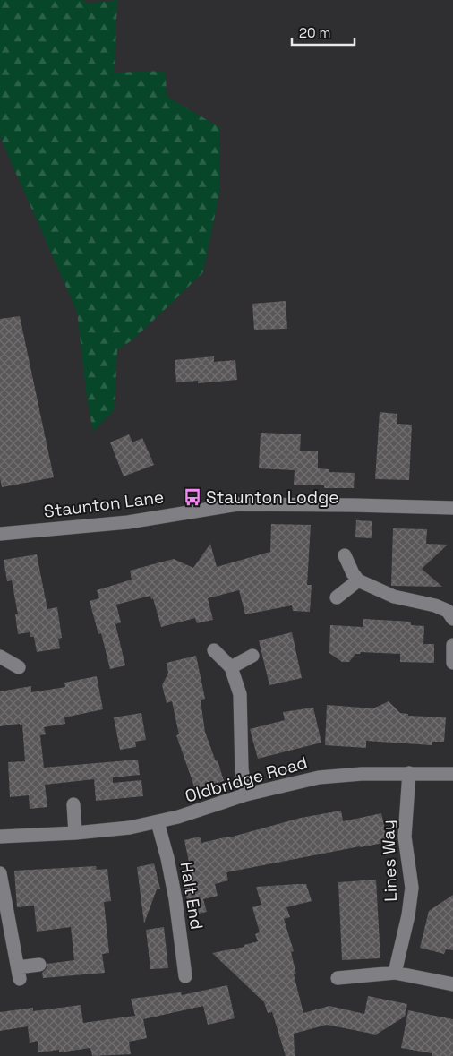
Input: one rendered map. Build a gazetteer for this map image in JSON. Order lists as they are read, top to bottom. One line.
{"streets":{"street":["Staunton Lane","Oldbridge Road","Lines Way","Halt End"]},"crossings":[["Oldbridge Road","Lines Way"],["Oldbridge Road","Halt End"]],"places":{"bus stop":["Staunton Lodge"]},"scale_bar":"20 m"}
